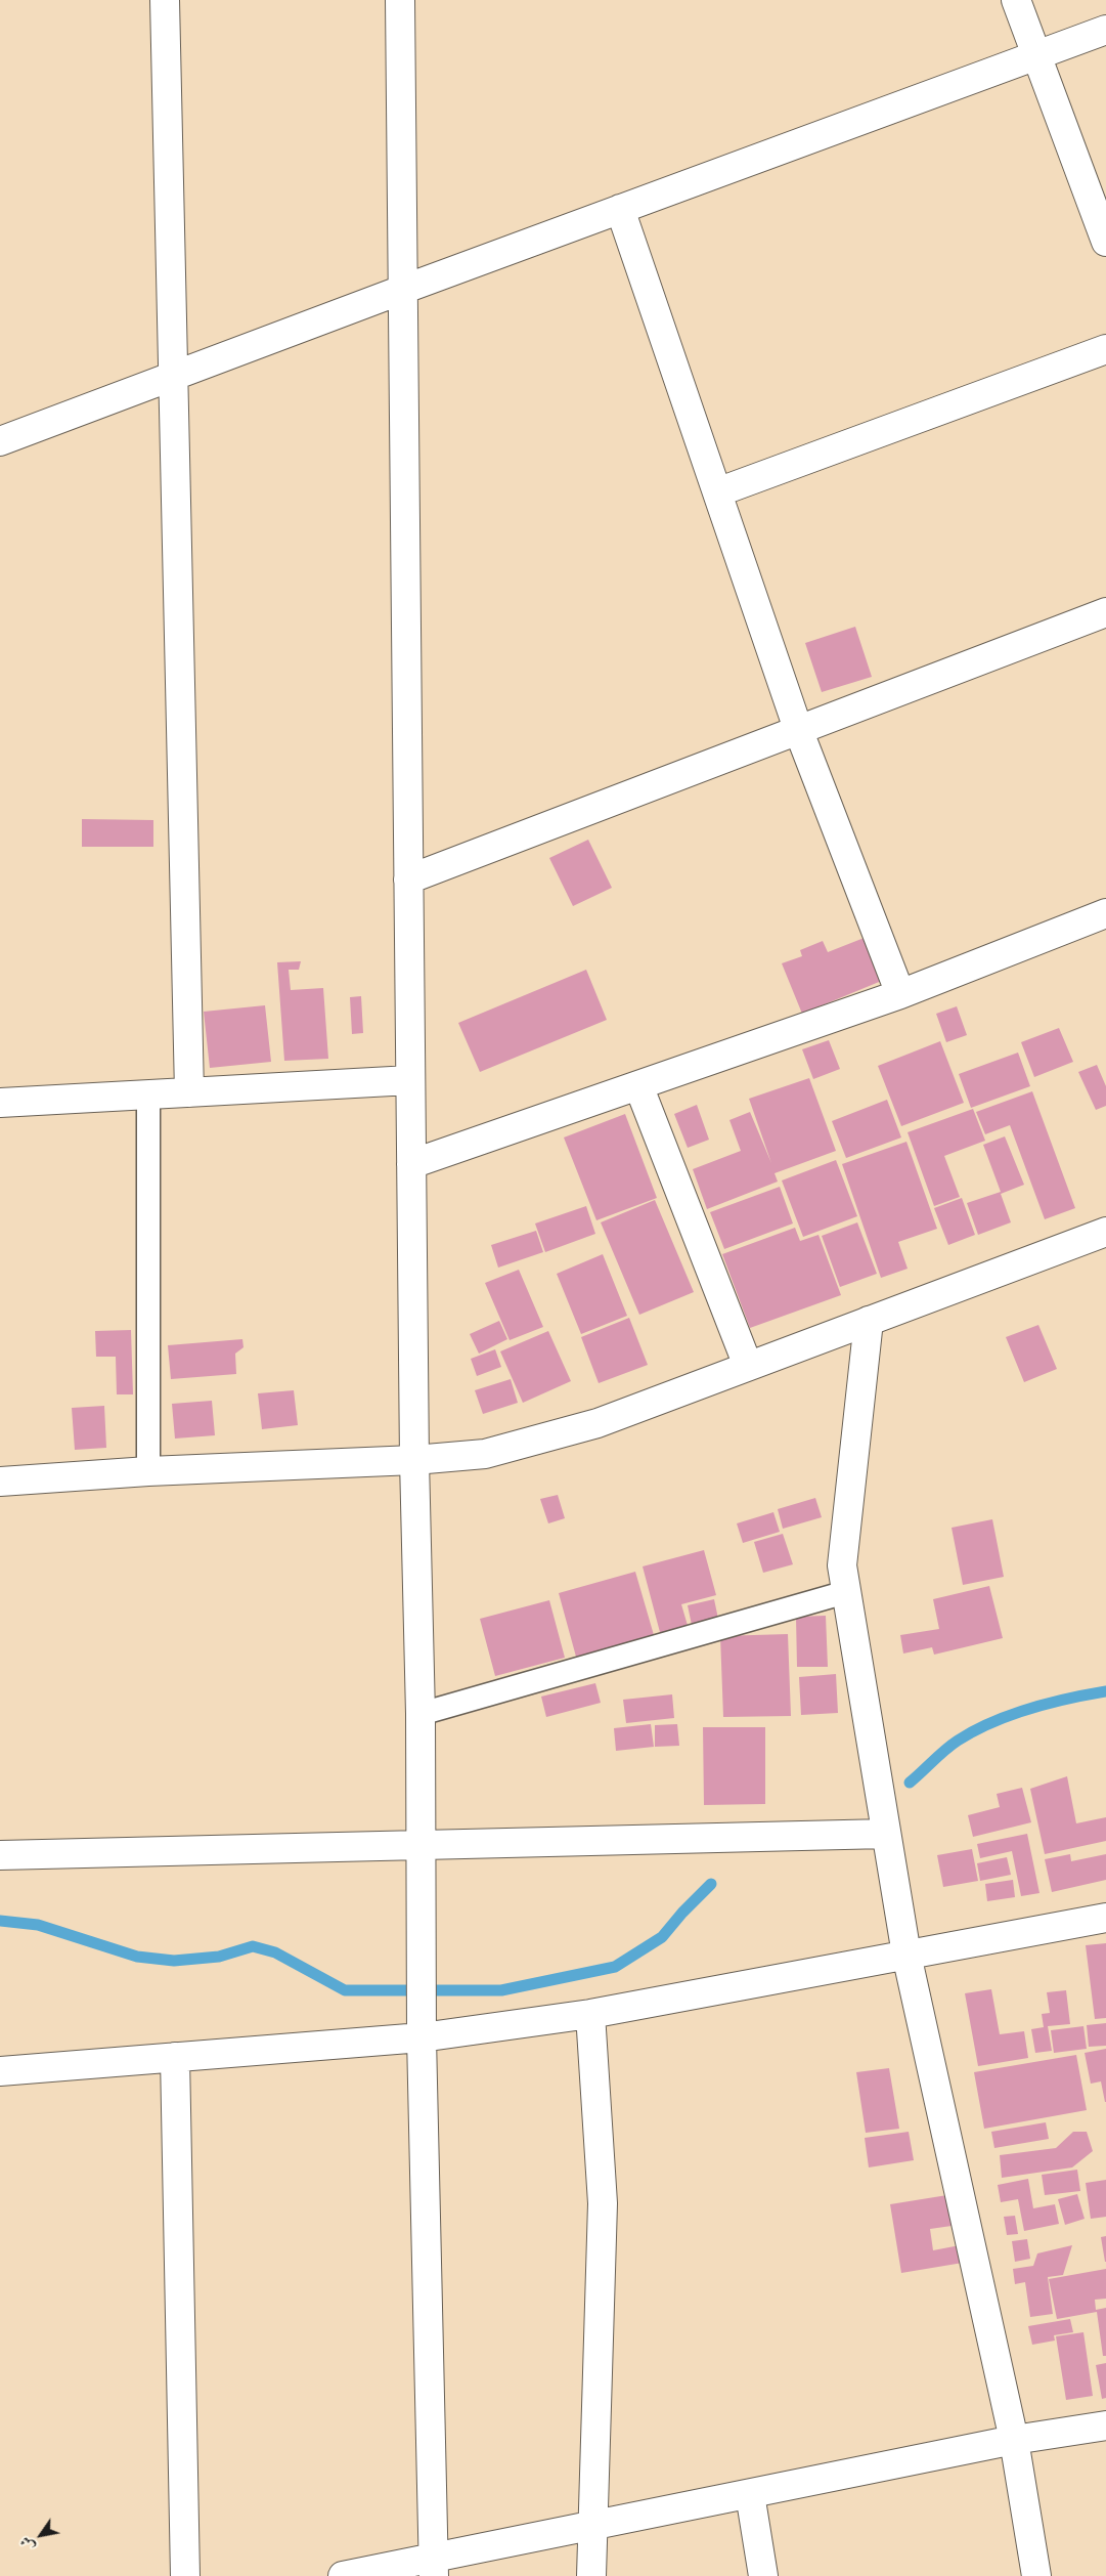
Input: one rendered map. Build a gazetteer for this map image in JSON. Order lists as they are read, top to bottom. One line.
{"north":"bottom left"}
